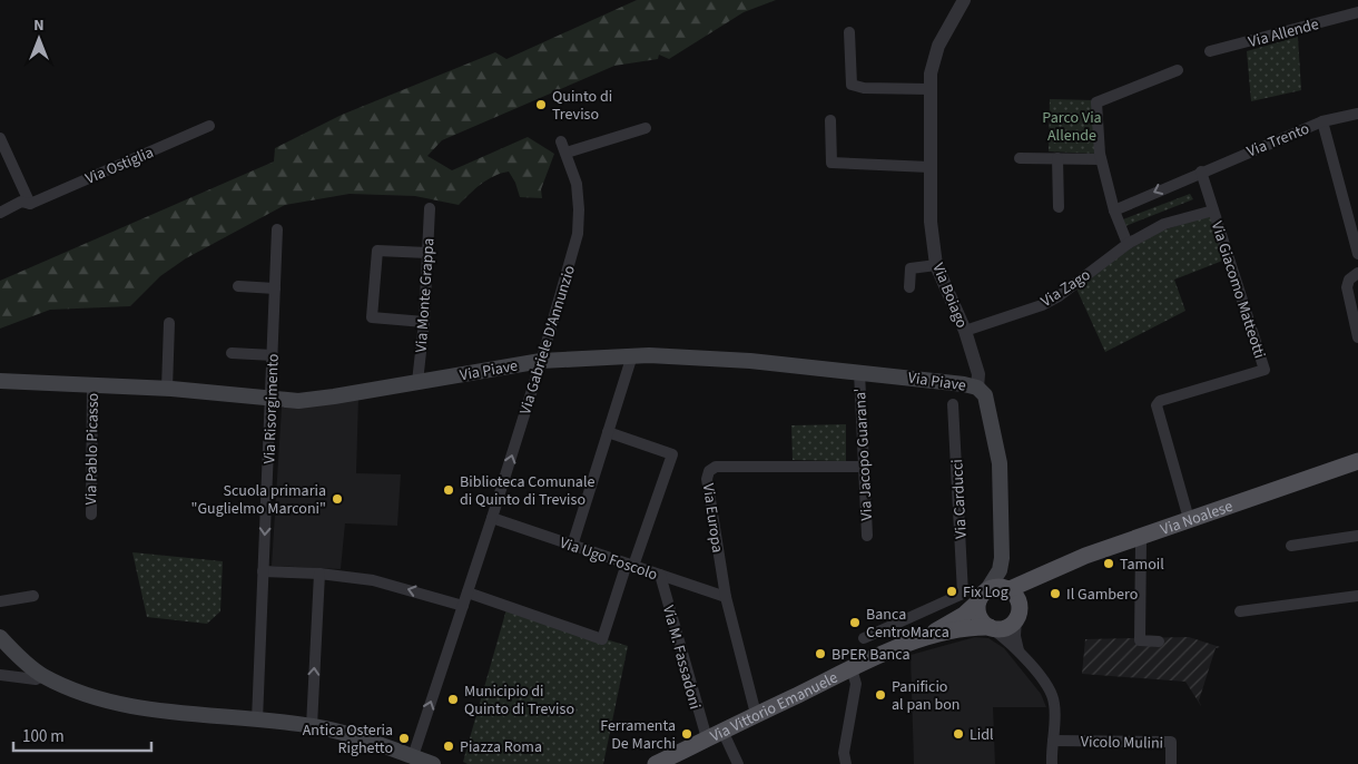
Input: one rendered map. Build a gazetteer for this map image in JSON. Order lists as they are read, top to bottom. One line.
{"streets":{"main road":["Via Boiago","Via Piave","Via Noalese","Via Vittorio Emanuele"],"street":["Via Allende","Via Trento","Via Ostiglia","Via Zago","Via Giacomo Matteotti","Via Monte Grappa","Via Gabriele D'Annunzio","Via Risorgimento","Via Pablo Picasso","Via Jacopo Guarana'","Via Carducci","Via Europa","Via Ugo Foscolo","Via M. Fassadoni","Vicolo Mulini"]},"crossings":[["Via Zago","Via Giacomo Matteotti"],["Via Zago","Via Boiago"],["Via Giacomo Matteotti","Via Noalese"],["Via Monte Grappa","Via Piave"],["Via Boiago","Via Piave"],["Via Boiago","Via Vittorio Emanuele"],["Via Gabriele D'Annunzio","Via Piave"],["Via Gabriele D'Annunzio","Via Ugo Foscolo"],["Via Piave","Via Risorgimento"],["Via Piave","Via Pablo Picasso"],["Via Piave","Via Jacopo Guarana'"],["Via Jacopo Guarana'","Via Europa"],["Via Carducci","Via Vittorio Emanuele"],["Via Europa","Via Ugo Foscolo"],["Via Europa","Via Vittorio Emanuele"],["Via Ugo Foscolo","Via M. Fassadoni"],["Via M. Fassadoni","Via Vittorio Emanuele"]],"one_way":["Via Trento","Via Risorgimento"],"parks":["Parco Via Allende"],"places":["Quinto di Treviso","Biblioteca Comunale di Quinto di Treviso","Scuola primaria \"Guglielmo Marconi\"","Tamoil","Fix Log","Il Gambero","Banca CentroMarca","BPER Banca","Panificio al pan bon","Municipio di Quinto di Treviso","Ferramenta De Marchi","Lidl","Antica Osteria Righetto","Piazza Roma"],"scale_bar":"100 m","north":"top"}
